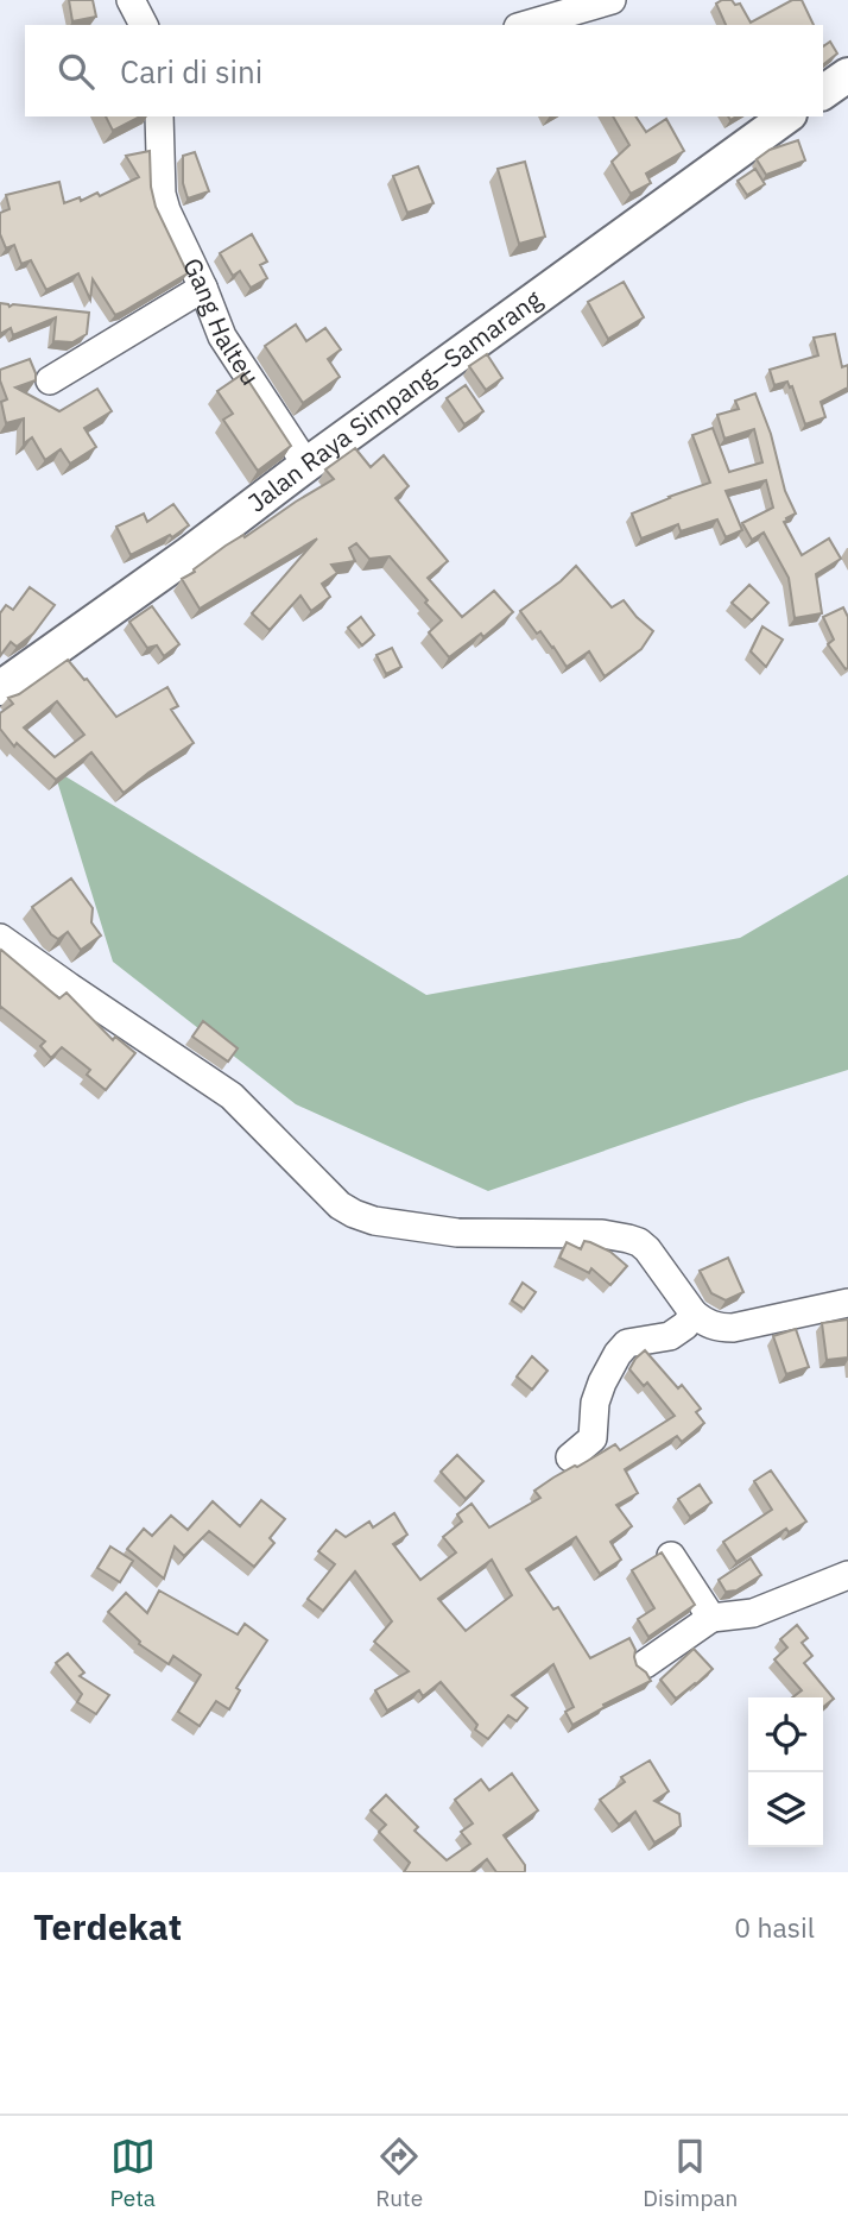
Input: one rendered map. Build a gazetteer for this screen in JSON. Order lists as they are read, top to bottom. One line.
{"streets":{"main road":["Jalan Raya Simpang—Samarang"],"street":["Gang Halteu"]},"crossings":[["Gang Halteu","Jalan Raya Simpang—Samarang"]],"page":{"search":"Cari di sini","heading":["Terdekat","0 hasil"],"nav":["Peta","Rute","Disimpan"]}}
